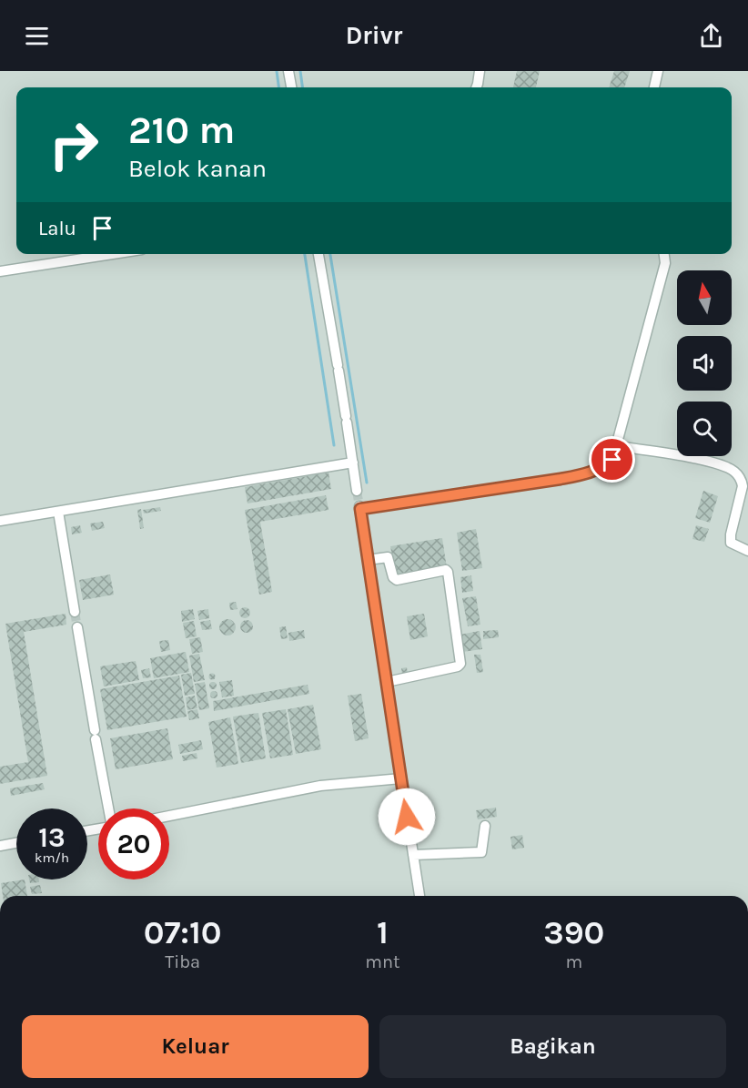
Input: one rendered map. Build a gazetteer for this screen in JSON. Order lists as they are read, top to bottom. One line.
{"north":"top","page":{"header":"Drivr","turn":["210 m","Belok kanan"],"then":"Lalu","speed":"13 km/h","limit":"20","eta":["07:10","Tiba","1","mnt","390","m"],"buttons":["Keluar","Bagikan"]}}
